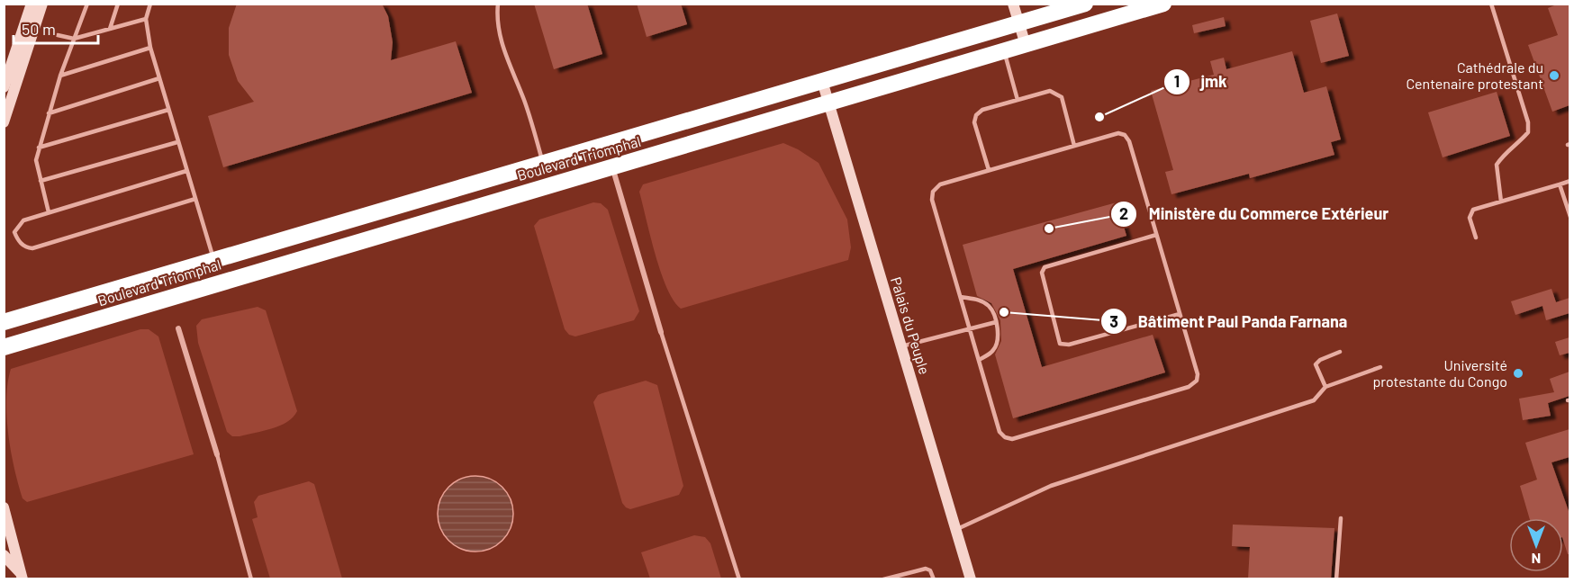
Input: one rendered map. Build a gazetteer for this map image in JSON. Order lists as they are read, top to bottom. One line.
{"streets":{"highway":["Boulevard Triomphal"],"street":["Palais du Peuple"]},"crossings":[["Boulevard Triomphal","Palais du Peuple"]],"places":["Cathédrale du Centenaire protestant","jmk","Ministère du Commerce Extérieur","Bâtiment Paul Panda Farnana","Université protestante du Congo"],"scale_bar":"50 m","north":"bottom"}
